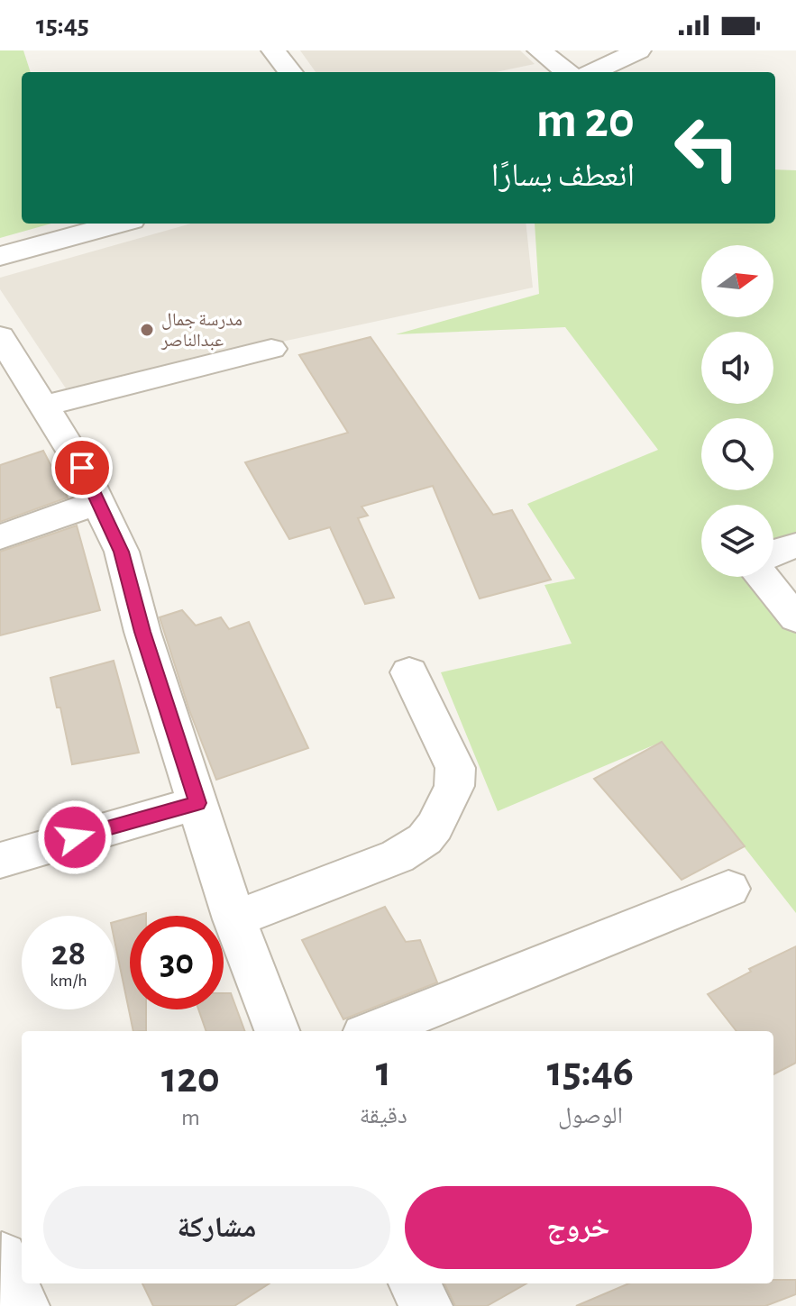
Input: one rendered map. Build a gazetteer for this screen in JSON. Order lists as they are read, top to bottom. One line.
{"places":["مدرسة جمال عبدالناصر"],"north":"right","page":{"status":"15:45","turn":["20 m","انعطف يسارًا"],"speed":"28 km/h","limit":"30","eta":["15:46","الوصول","1","دقيقة","120","m"],"buttons":["خروج","مشاركة"]}}
